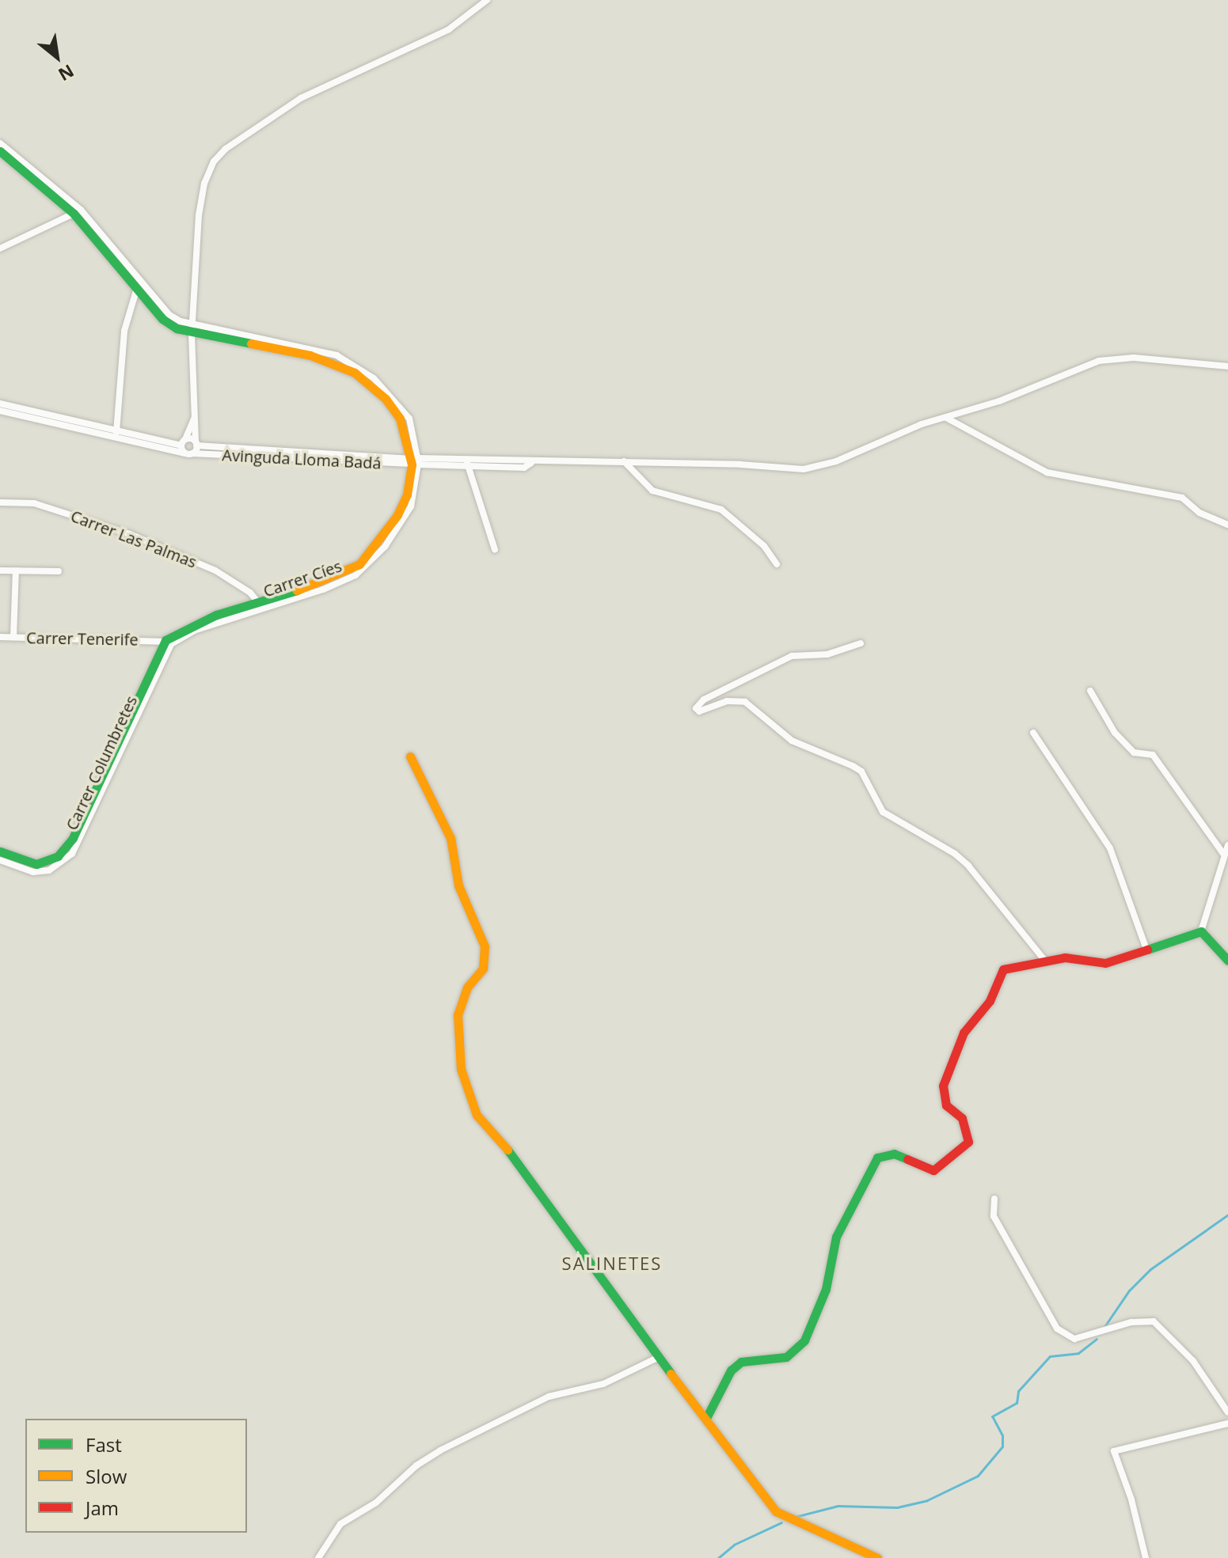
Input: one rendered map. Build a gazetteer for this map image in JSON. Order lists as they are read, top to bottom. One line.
{"streets":{"street":["Avinguda Lloma Badá","Carrer Las Palmas","Carrer Cíes","Carrer Tenerife","Carrer Columbretes"]},"crossings":[["Avinguda Lloma Badá","Carrer Cíes"],["Carrer Las Palmas","Carrer Cíes"],["Carrer Cíes","Carrer Tenerife"],["Carrer Cíes","Carrer Columbretes"],["Carrer Tenerife","Carrer Columbretes"]],"districts":["SALINETES"],"legend":["Fast","Slow","Jam"],"north":"bottom right"}
